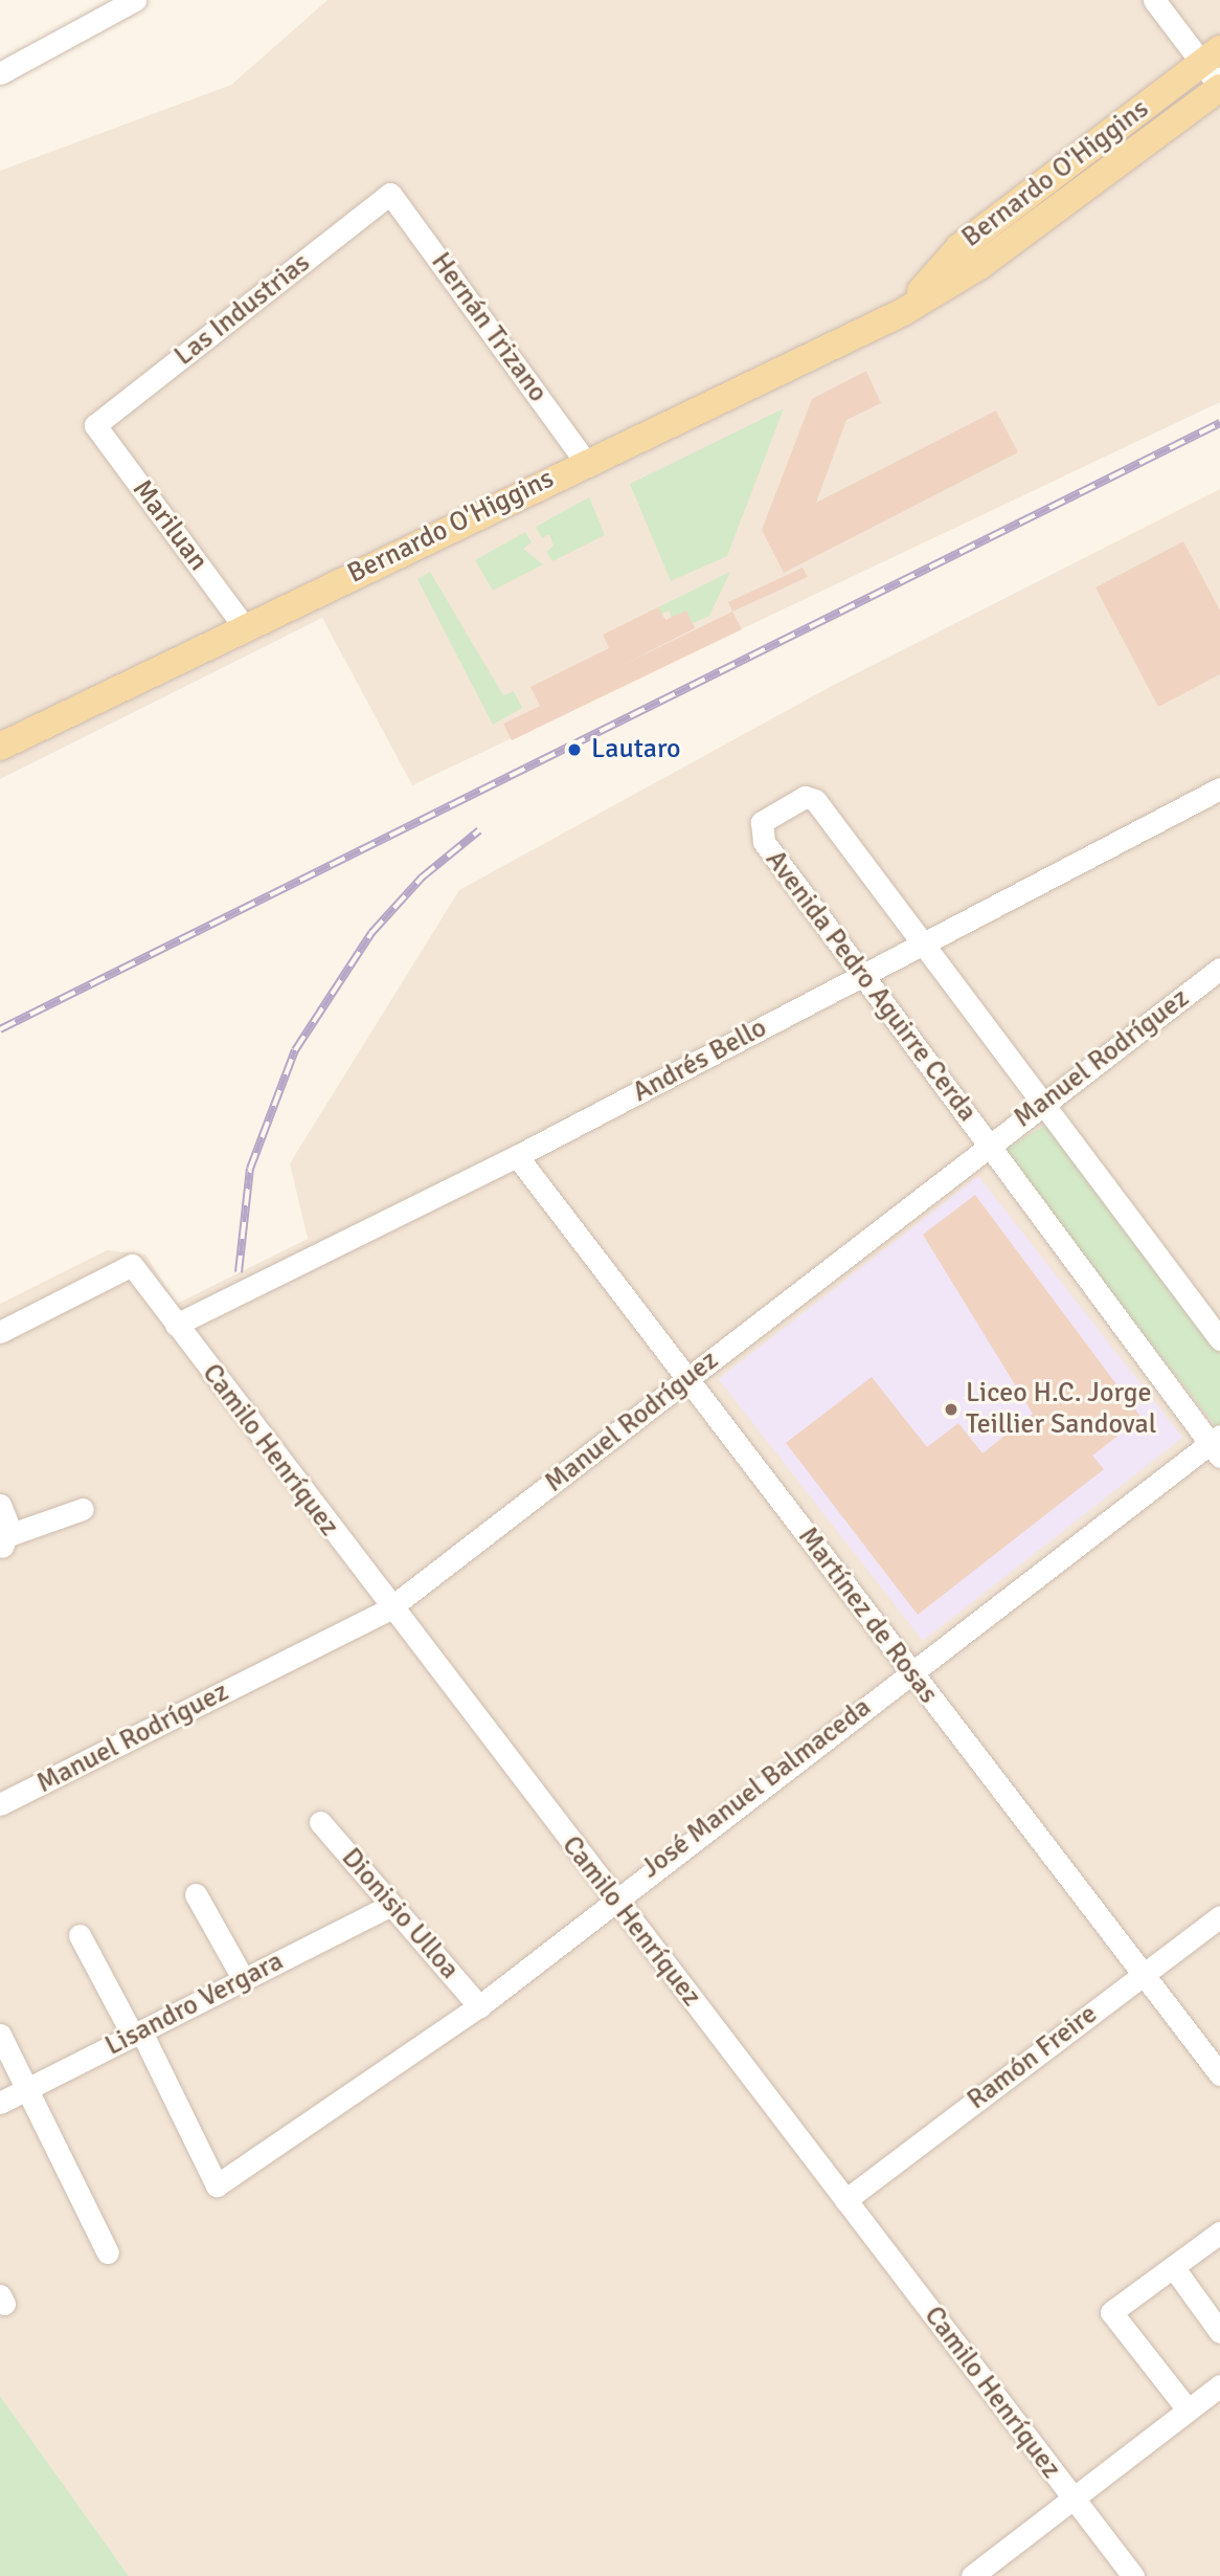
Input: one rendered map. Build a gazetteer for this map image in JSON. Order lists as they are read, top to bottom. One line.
{"streets":{"main road":["Bernardo O'Higgins"],"street":["Las Industrias","Hernán Trizano","Mariluan","Avenida Pedro Aguirre Cerda","Manuel Rodríguez","Andrés Bello","Camilo Henríquez","Martínez de Rosas","José Manuel Balmaceda","Dionisio Ulloa","Lisandro Vergara","Ramón Freire"]},"crossings":[["Bernardo O'Higgins","Hernán Trizano"],["Bernardo O'Higgins","Mariluan"],["Las Industrias","Hernán Trizano"],["Las Industrias","Mariluan"],["Avenida Pedro Aguirre Cerda","Manuel Rodríguez"],["Avenida Pedro Aguirre Cerda","Andrés Bello"],["Avenida Pedro Aguirre Cerda","José Manuel Balmaceda"],["Manuel Rodríguez","Camilo Henríquez"],["Manuel Rodríguez","Martínez de Rosas"],["Andrés Bello","Camilo Henríquez"],["Andrés Bello","Martínez de Rosas"],["Camilo Henríquez","José Manuel Balmaceda"],["Camilo Henríquez","Ramón Freire"],["Martínez de Rosas","José Manuel Balmaceda"],["Martínez de Rosas","Ramón Freire"],["José Manuel Balmaceda","Dionisio Ulloa"],["José Manuel Balmaceda","Lisandro Vergara"],["Dionisio Ulloa","Lisandro Vergara"]],"places":["Lautaro","Liceo H.C. Jorge Teillier Sandoval"]}
